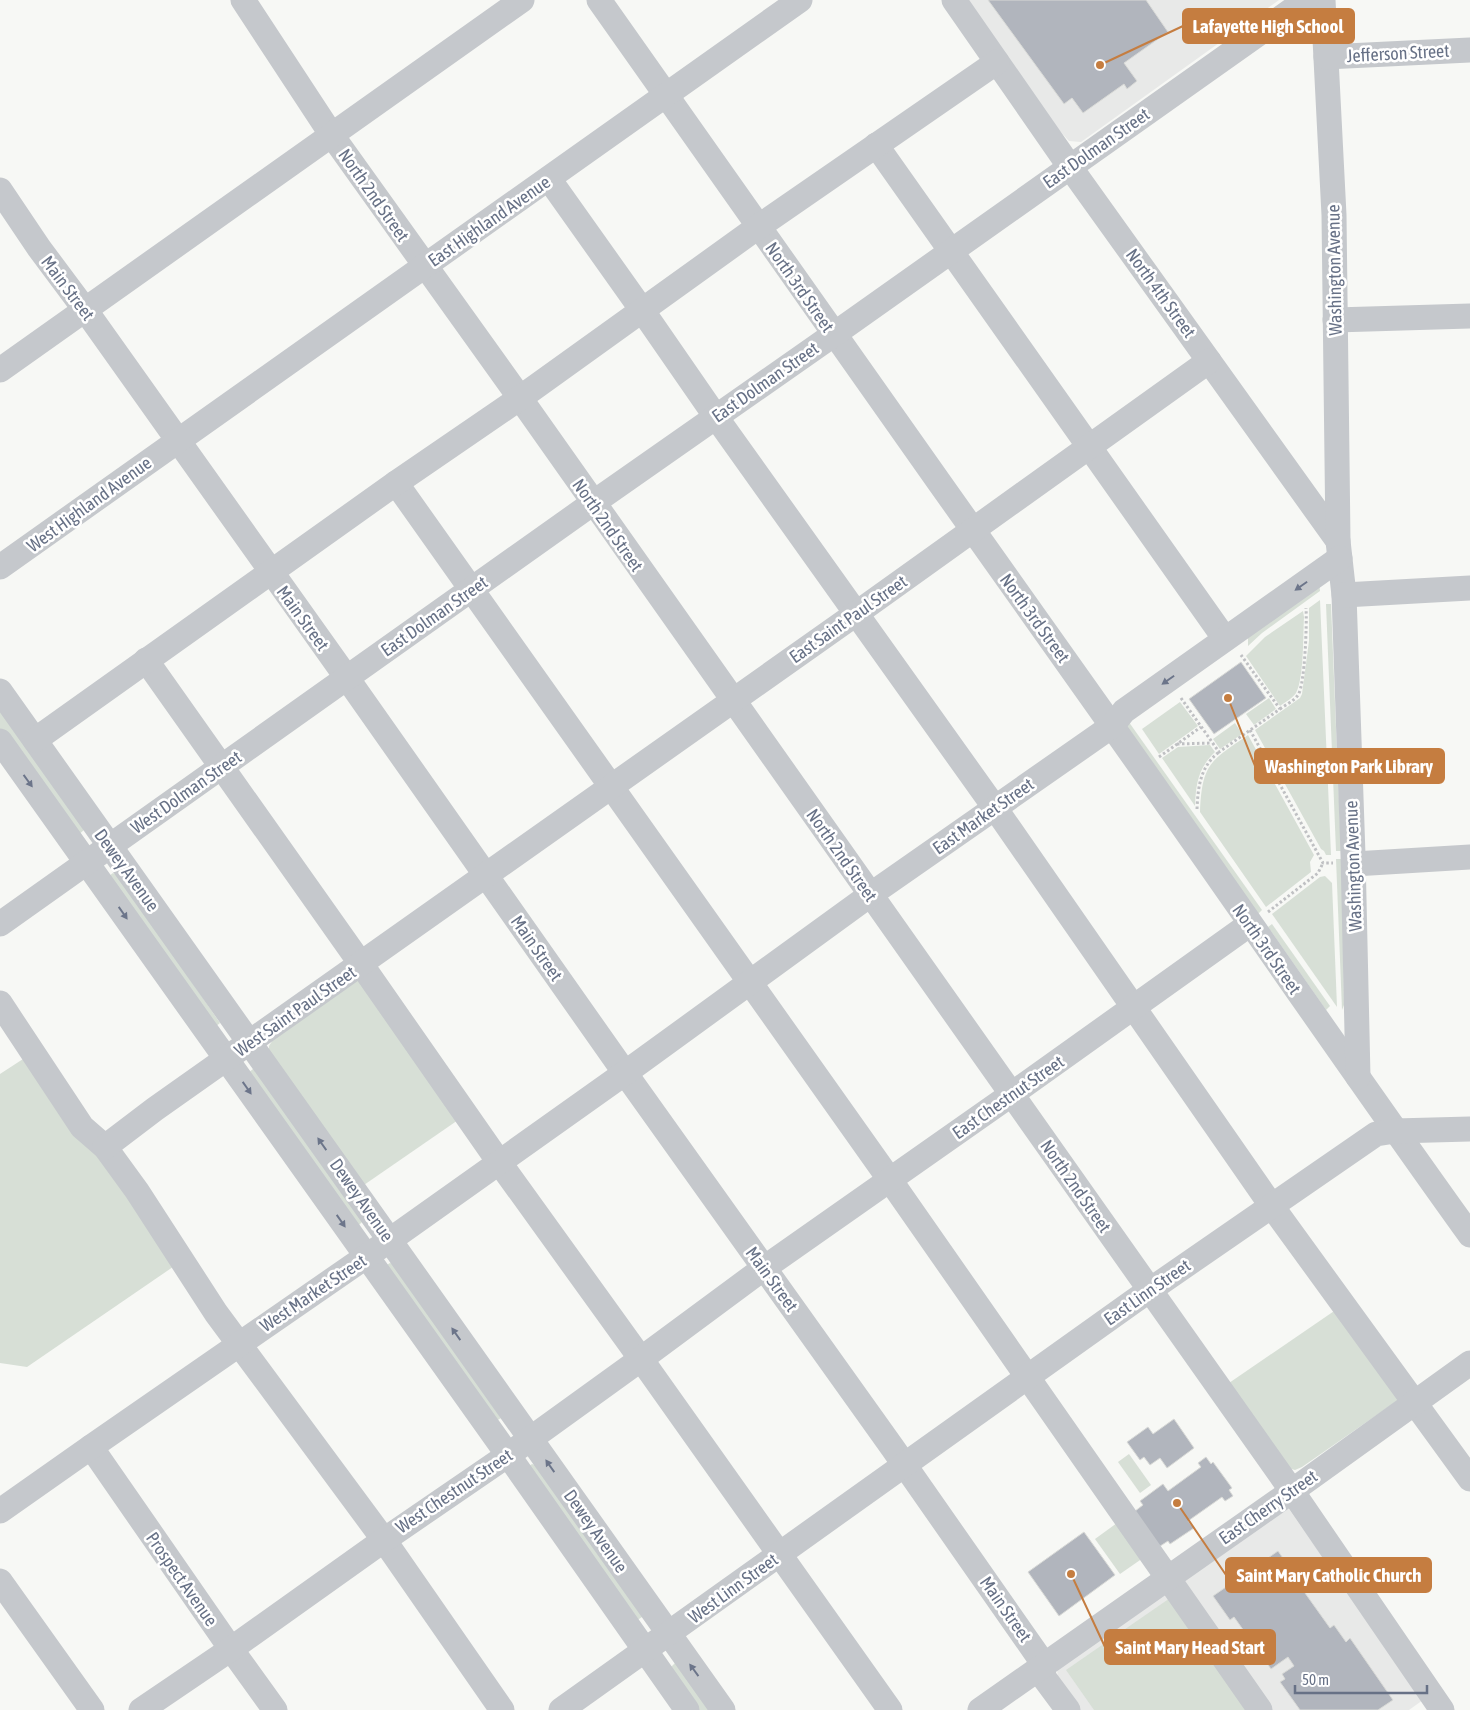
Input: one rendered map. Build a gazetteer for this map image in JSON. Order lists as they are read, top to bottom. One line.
{"streets":{"street":["Jefferson Street","East Dolman Street","North 2nd Street","East Highland Avenue","Washington Avenue","North 3rd Street","Main Street","North 4th Street","West Highland Avenue","East Saint Paul Street","West Dolman Street","East Market Street","Dewey Avenue","West Saint Paul Street","East Chestnut Street","East Linn Street","West Market Street","West Chestnut Street","East Cherry Street","Prospect Avenue","West Linn Street"]},"crossings":[["Jefferson Street","Washington Avenue"],["East Dolman Street","North 2nd Street"],["East Dolman Street","North 3rd Street"],["East Dolman Street","Main Street"],["East Dolman Street","North 4th Street"],["East Dolman Street","West Dolman Street"],["North 2nd Street","East Highland Avenue"],["North 2nd Street","East Saint Paul Street"],["North 2nd Street","East Market Street"],["North 2nd Street","East Chestnut Street"],["North 2nd Street","East Linn Street"],["North 2nd Street","East Cherry Street"],["East Highland Avenue","North 3rd Street"],["East Highland Avenue","Main Street"],["East Highland Avenue","West Highland Avenue"],["Washington Avenue","North 3rd Street"],["Washington Avenue","North 4th Street"],["Washington Avenue","East Market Street"],["North 3rd Street","East Saint Paul Street"],["North 3rd Street","East Market Street"],["North 3rd Street","East Chestnut Street"],["North 3rd Street","East Linn Street"],["Main Street","West Highland Avenue"],["Main Street","East Saint Paul Street"],["Main Street","West Dolman Street"],["Main Street","East Market Street"],["Main Street","West Saint Paul Street"],["Main Street","East Chestnut Street"],["Main Street","East Linn Street"],["Main Street","West Market Street"],["Main Street","West Chestnut Street"],["Main Street","East Cherry Street"],["Main Street","West Linn Street"],["North 4th Street","East Saint Paul Street"],["North 4th Street","East Market Street"],["East Saint Paul Street","West Saint Paul Street"],["West Dolman Street","Dewey Avenue"],["East Market Street","West Market Street"],["Dewey Avenue","West Saint Paul Street"],["Dewey Avenue","West Market Street"],["Dewey Avenue","West Chestnut Street"],["Dewey Avenue","West Linn Street"],["East Chestnut Street","West Chestnut Street"],["East Linn Street","West Linn Street"],["West Market Street","Prospect Avenue"],["West Chestnut Street","Prospect Avenue"]],"places":["Lafayette High School","Washington Park Library","Saint Mary Catholic Church","Saint Mary Head Start"],"scale_bar":"50 m"}
